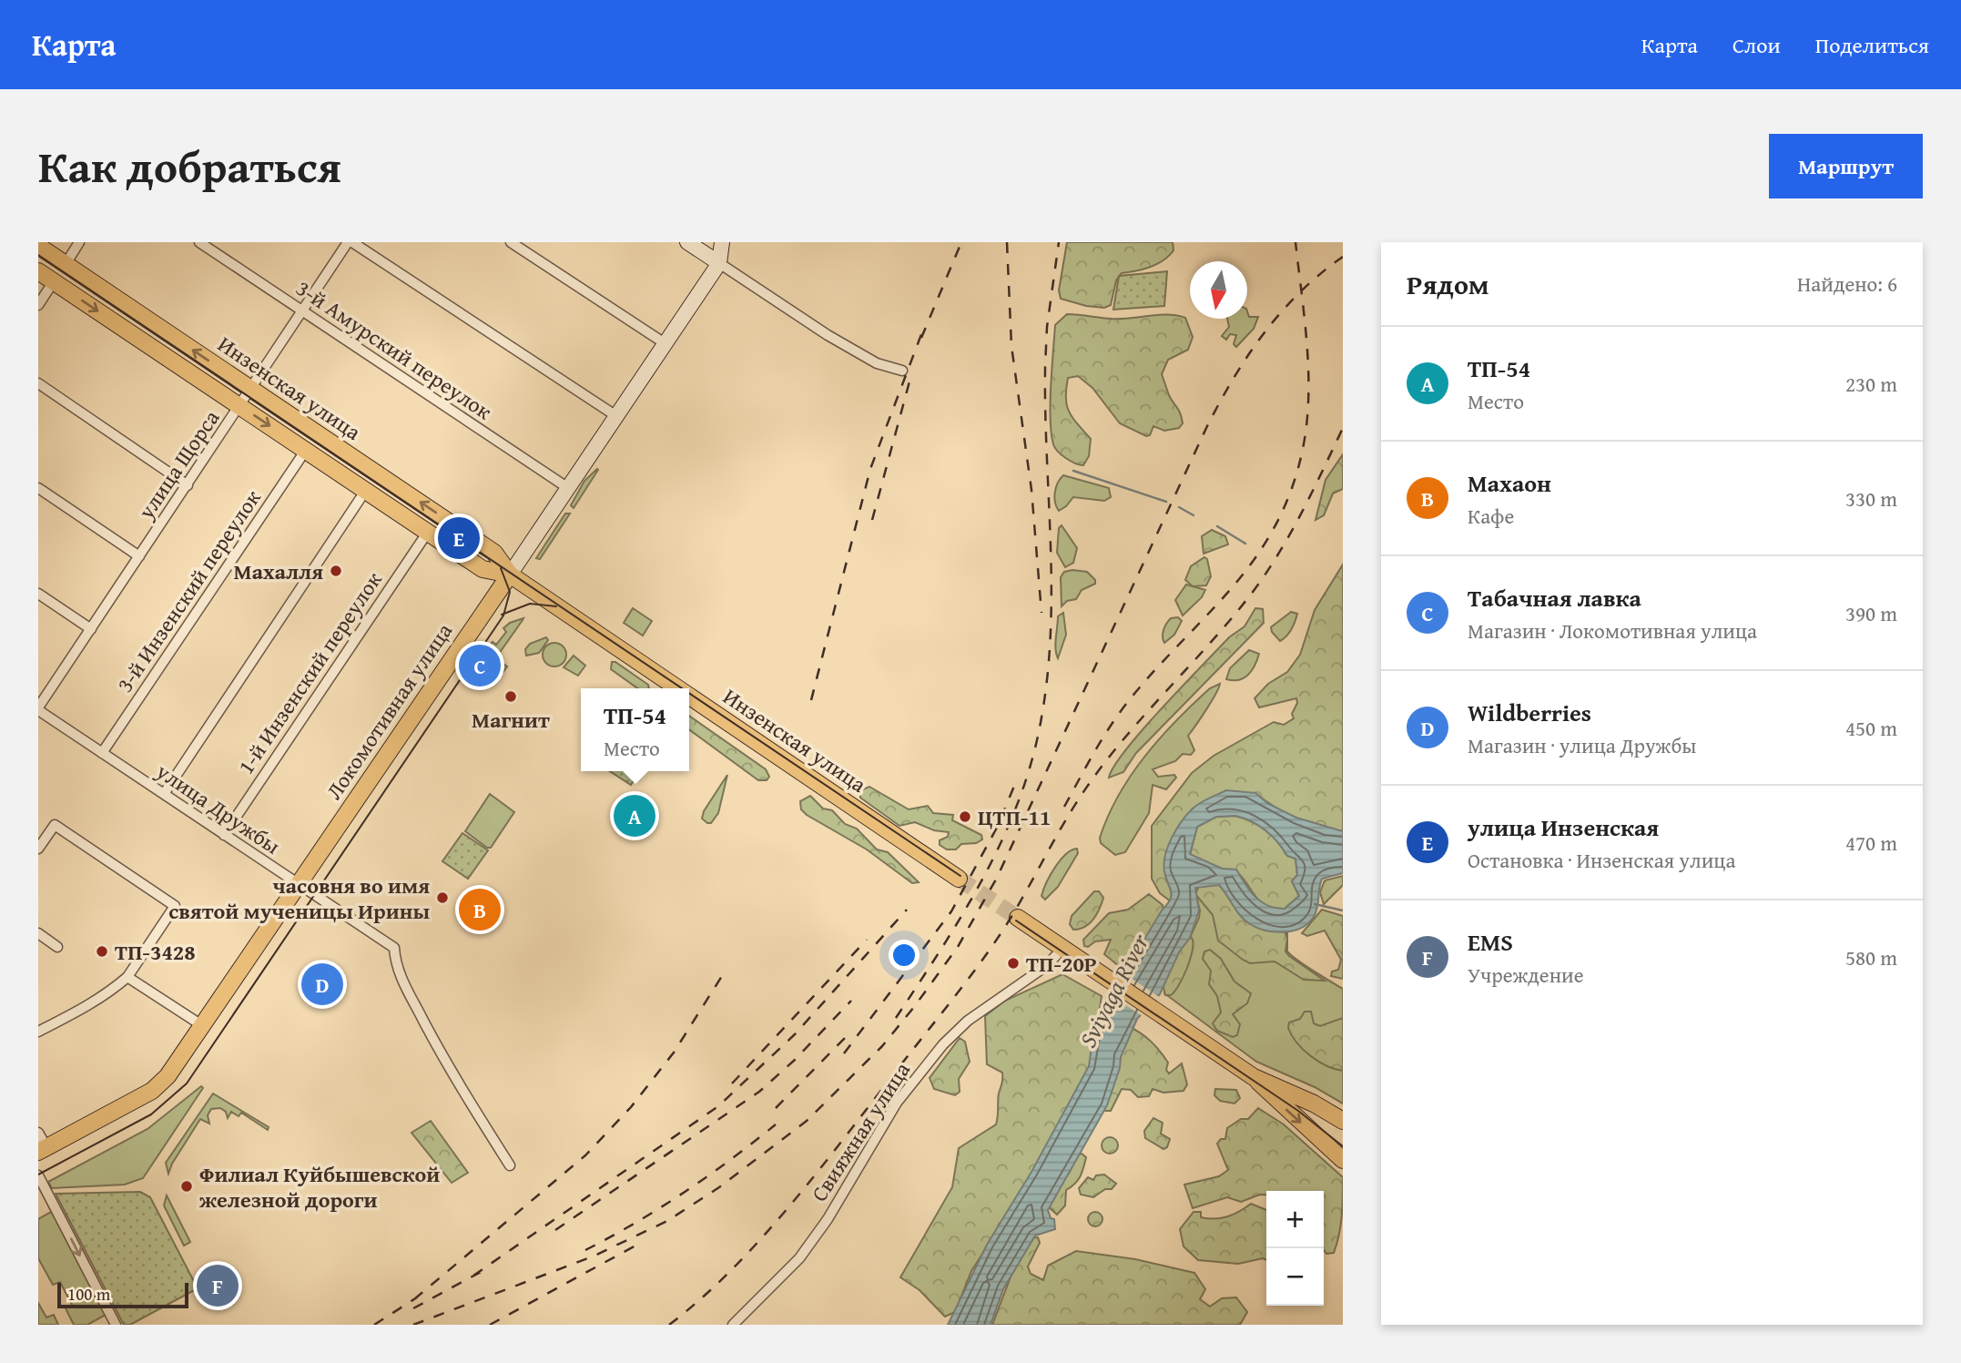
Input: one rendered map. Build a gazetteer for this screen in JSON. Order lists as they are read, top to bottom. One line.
{"streets":{"main road":["Инзенская улица","Локомотивная улица"],"street":["3-й Амурский переулок","улица Щорса","3-й Инзенский переулок","1-й Инзенский переулок","улица Дружбы","Свияжная улица"]},"crossings":[["3-й Амурский переулок","улица Щорса"],["3-й Амурский переулок","Локомотивная улица"],["Инзенская улица","улица Щорса"],["Инзенская улица","3-й Инзенский переулок"],["Инзенская улица","1-й Инзенский переулок"],["Инзенская улица","Локомотивная улица"],["улица Щорса","улица Дружбы"],["3-й Инзенский переулок","улица Дружбы"],["1-й Инзенский переулок","улица Дружбы"],["Локомотивная улица","улица Дружбы"]],"water":["Sviyaga River"],"places":["Махалля","Магнит","ЦТП-11","часовня во имя святой мученицы Ирины","ТП-3428","ТП-20Р","Филиал Куйбышевской железной дороги"],"scale_bar":"100 m","north":"bottom","page":{"header":"Карта","nav":["Карта","Слои","Поделиться"],"title":"Как добраться","buttons":"Маршрут","heading":["Рядом","Найдено: 6"],"list":[{"mark":"A","name":"ТП-54","note":"Место","value":"230 m"},{"mark":"B","name":"Махаон","note":"Кафе","value":"330 m"},{"mark":"C","name":"Табачная лавка","note":"Магазин · Локомотивная улица","value":"390 m"},{"mark":"D","name":"Wildberries","note":"Магазин · улица Дружбы","value":"450 m"},{"mark":"E","name":"улица Инзенская","note":"Остановка · Инзенская улица","value":"470 m"},{"mark":"F","name":"EMS","note":"Учреждение","value":"580 m"}],"pins":["E","C","A","B","D","F"],"popup":["ТП-54","Место"],"map_buttons":["+","−"],"scale":"100 m"}}
